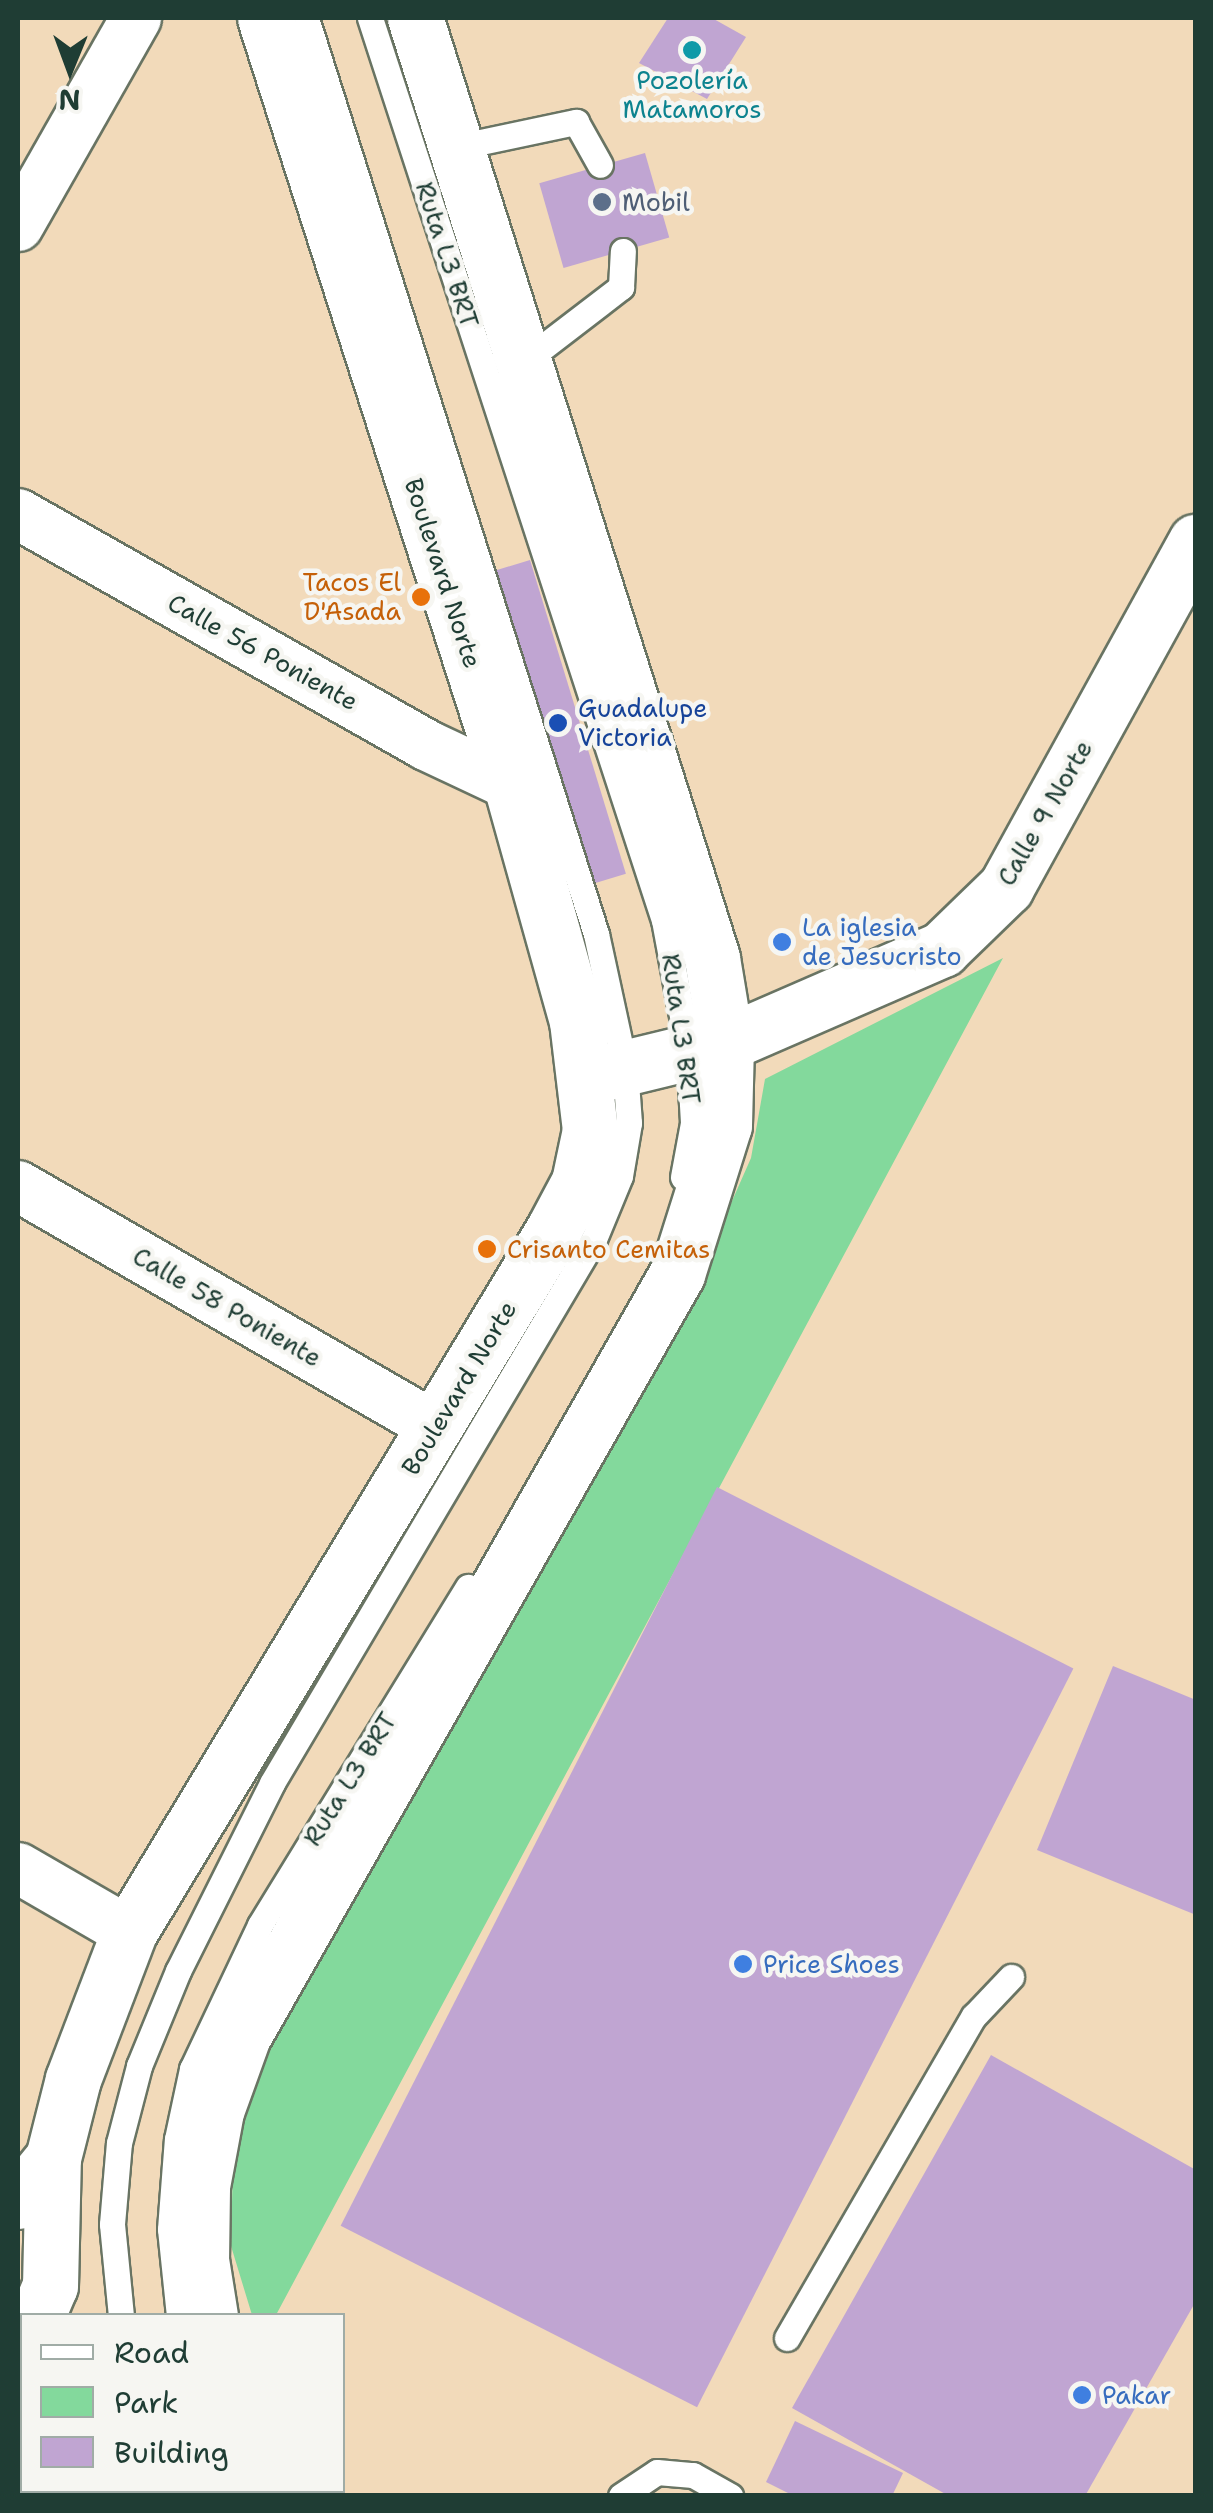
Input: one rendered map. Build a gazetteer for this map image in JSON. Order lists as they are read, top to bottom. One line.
{"streets":{"main road":["Boulevard Norte","Calle 9 Norte"],"street":["Calle 56 Poniente","Calle 58 Poniente"],"lane":["Ruta L3 BRT"]},"crossings":[["Ruta L3 BRT","Calle 9 Norte"],["Boulevard Norte","Calle 56 Poniente"],["Boulevard Norte","Calle 9 Norte"],["Boulevard Norte","Calle 58 Poniente"]],"places":["Pozolería Matamoros","Mobil","Tacos El D'Asada","Guadalupe Victoria","La iglesia de Jesucristo","Crisanto Cemitas","Price Shoes","Pakar"],"legend":["Road","Park","Building"],"north":"bottom"}
